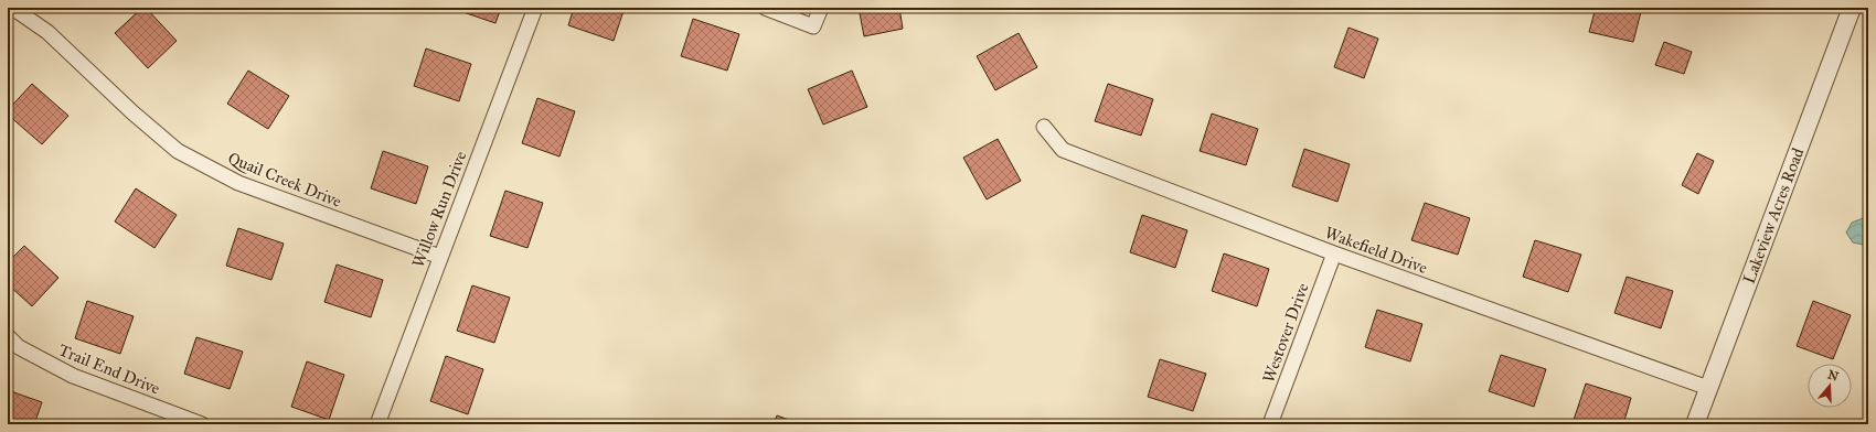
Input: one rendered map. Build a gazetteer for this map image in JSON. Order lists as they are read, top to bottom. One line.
{"streets":{"street":["Quail Creek Drive","Willow Run Drive","Lakeview Acres Road","Wakefield Drive","Westover Drive","Trail End Drive"]},"crossings":[["Quail Creek Drive","Willow Run Drive"],["Lakeview Acres Road","Wakefield Drive"],["Wakefield Drive","Westover Drive"]],"north":"top"}
